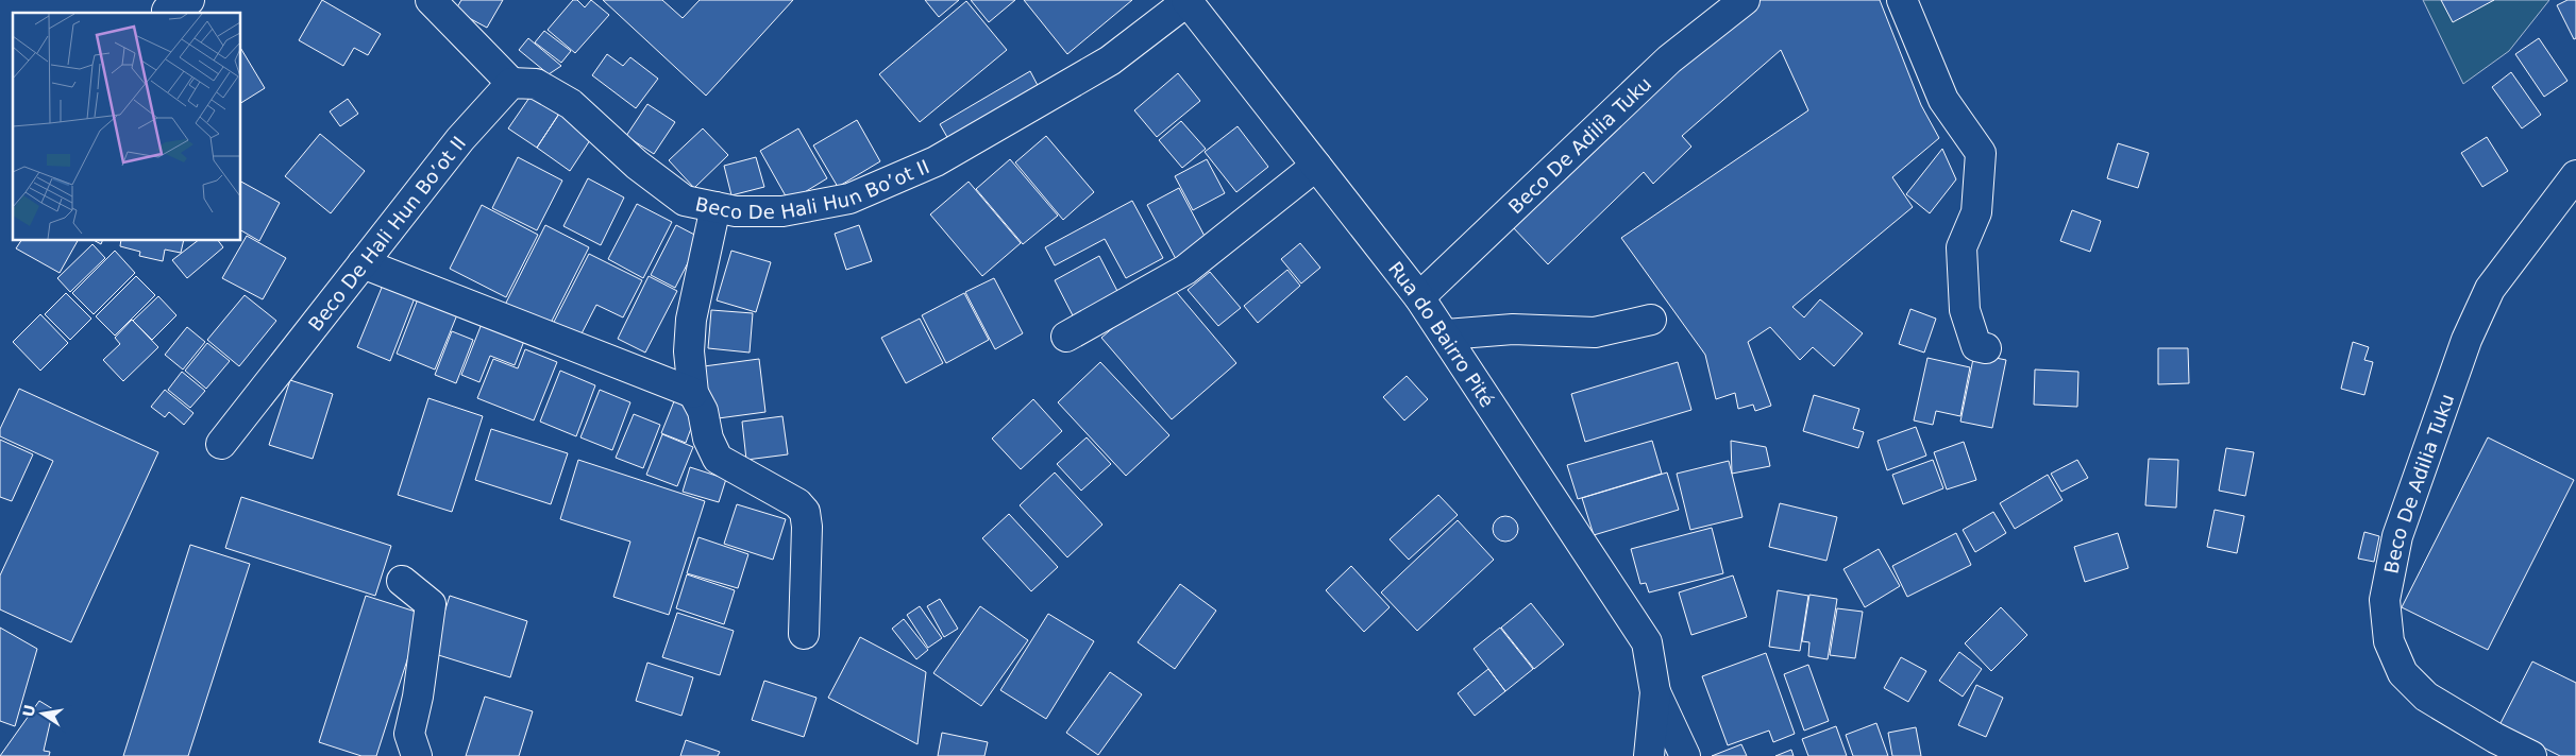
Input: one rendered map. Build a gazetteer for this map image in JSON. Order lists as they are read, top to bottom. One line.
{"streets":{"street":["Beco De Adilia Tuku","Beco De Hali Hun Bo’ot II","Rua do Bairro Pité"]},"crossings":[["Beco De Adilia Tuku","Rua do Bairro Pité"],["Beco De Hali Hun Bo’ot II","Rua do Bairro Pité"]],"north":"left"}
